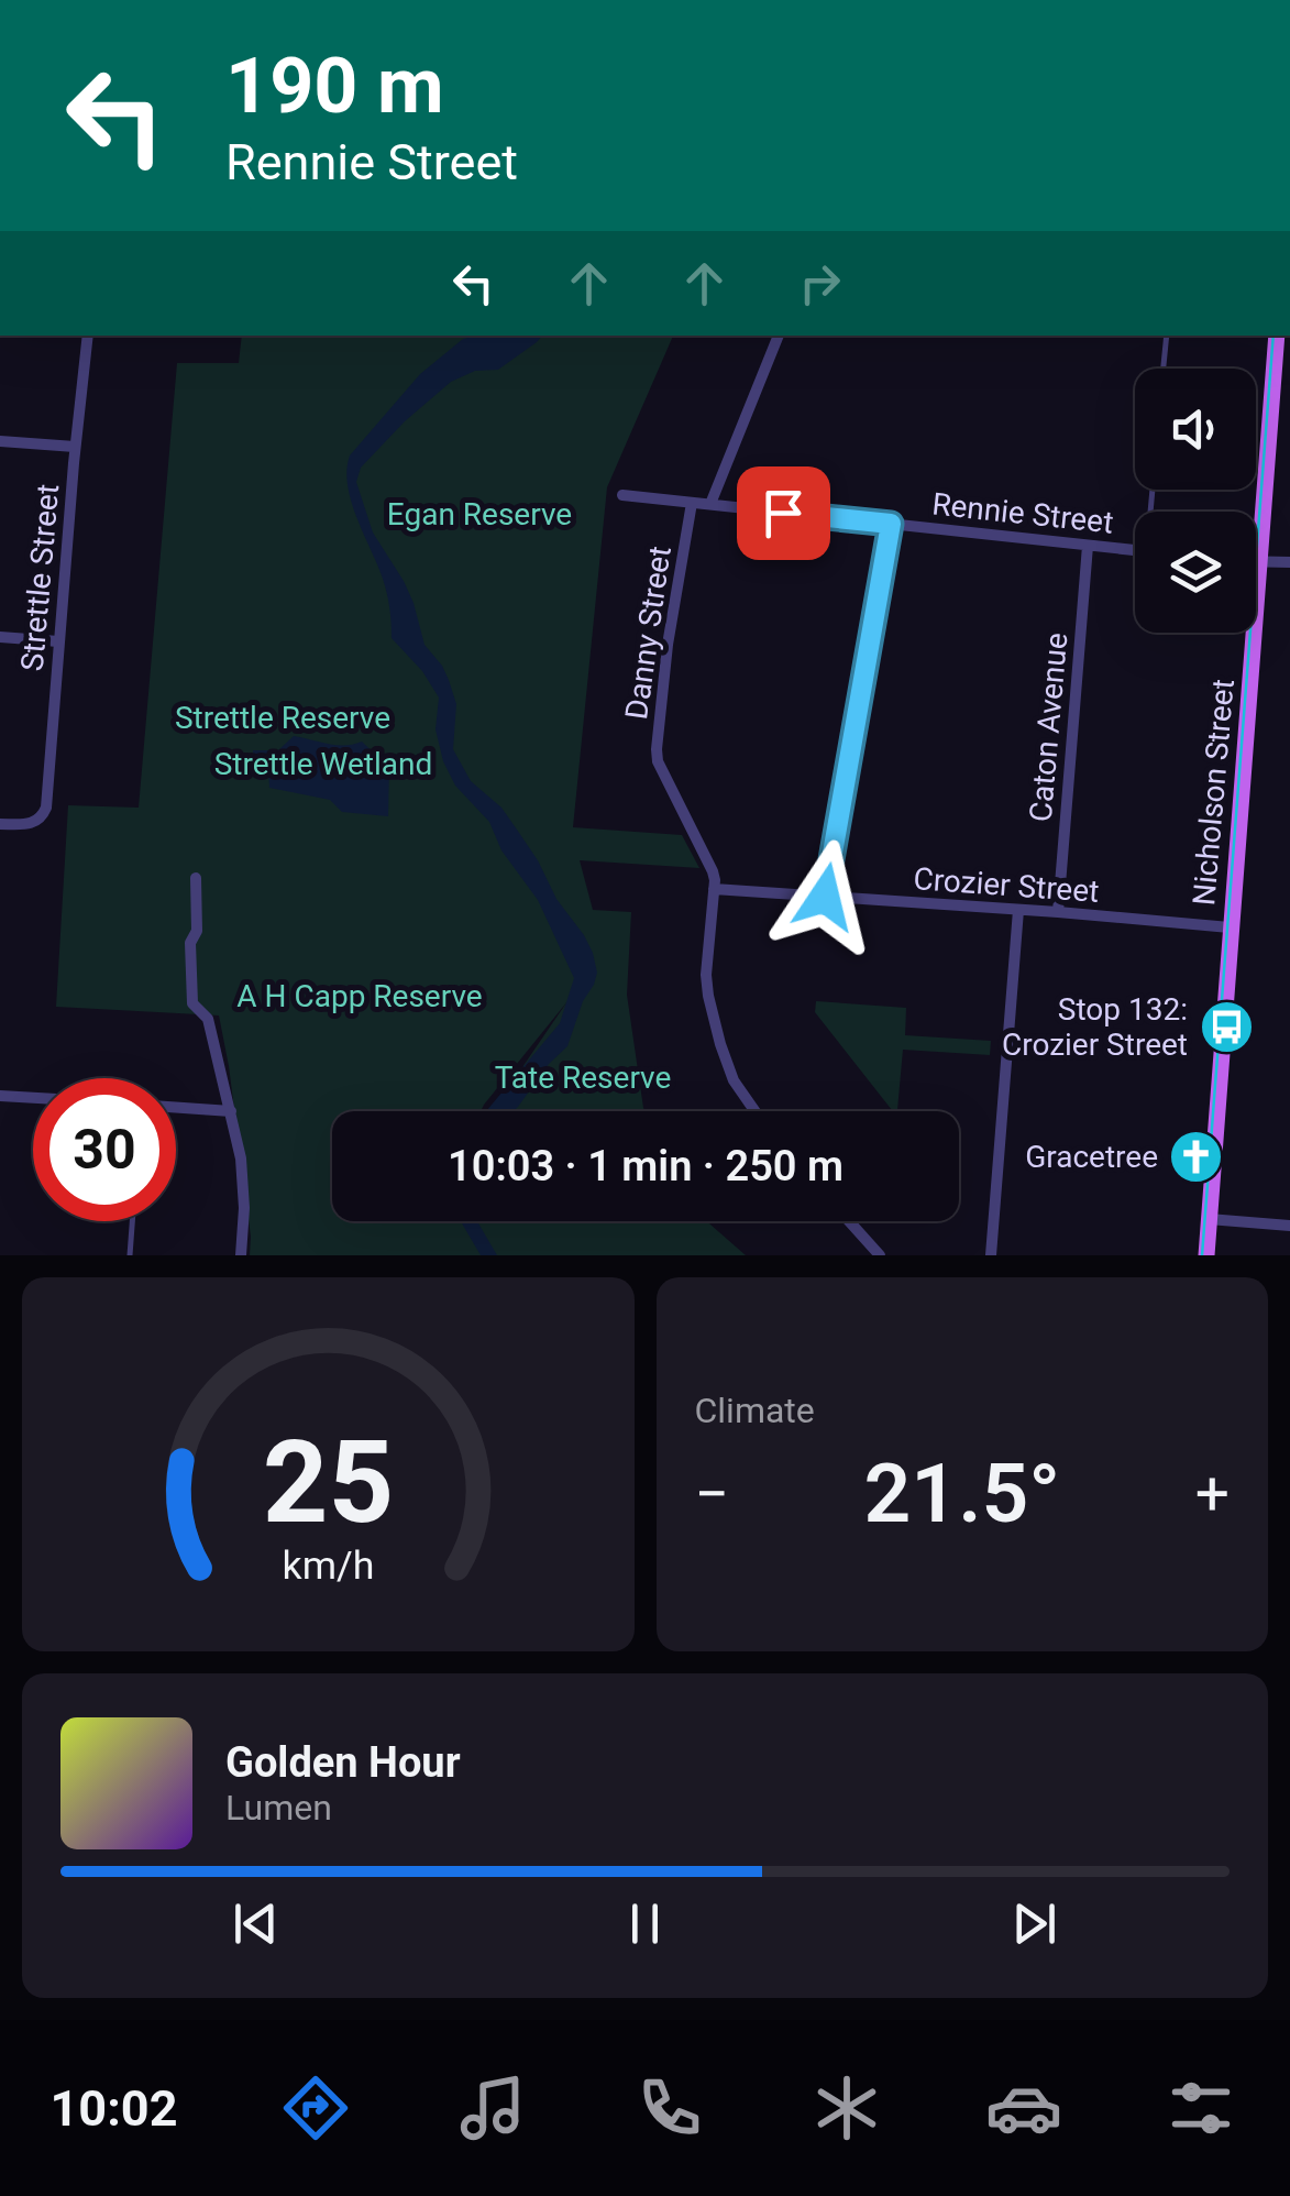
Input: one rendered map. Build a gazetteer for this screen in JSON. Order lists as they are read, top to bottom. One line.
{"streets":{"main road":["Nicholson Street"],"street":["Rennie Street","Strettle Street","Danny Street","Caton Avenue","Crozier Street"]},"crossings":[["Rennie Street","Danny Street"],["Rennie Street","Caton Avenue"],["Danny Street","Crozier Street"],["Caton Avenue","Crozier Street"],["Nicholson Street","Crozier Street"]],"parks":["Egan Reserve","Strettle Reserve","Strettle Wetland","A H Capp Reserve","Tate Reserve"],"places":{"bus stop":["Stop 132: Crozier Street"],"church":["Gracetree"]},"page":{"turn":["190 m","Rennie Street"],"limit":"30","trip":"10:03 · 1 min · 250 m","tile":"Climate","heat":["−","21.5°","+"],"song":["Golden Hour","Lumen"],"tabs":"10:02","gauge":["25","km/h"]}}
